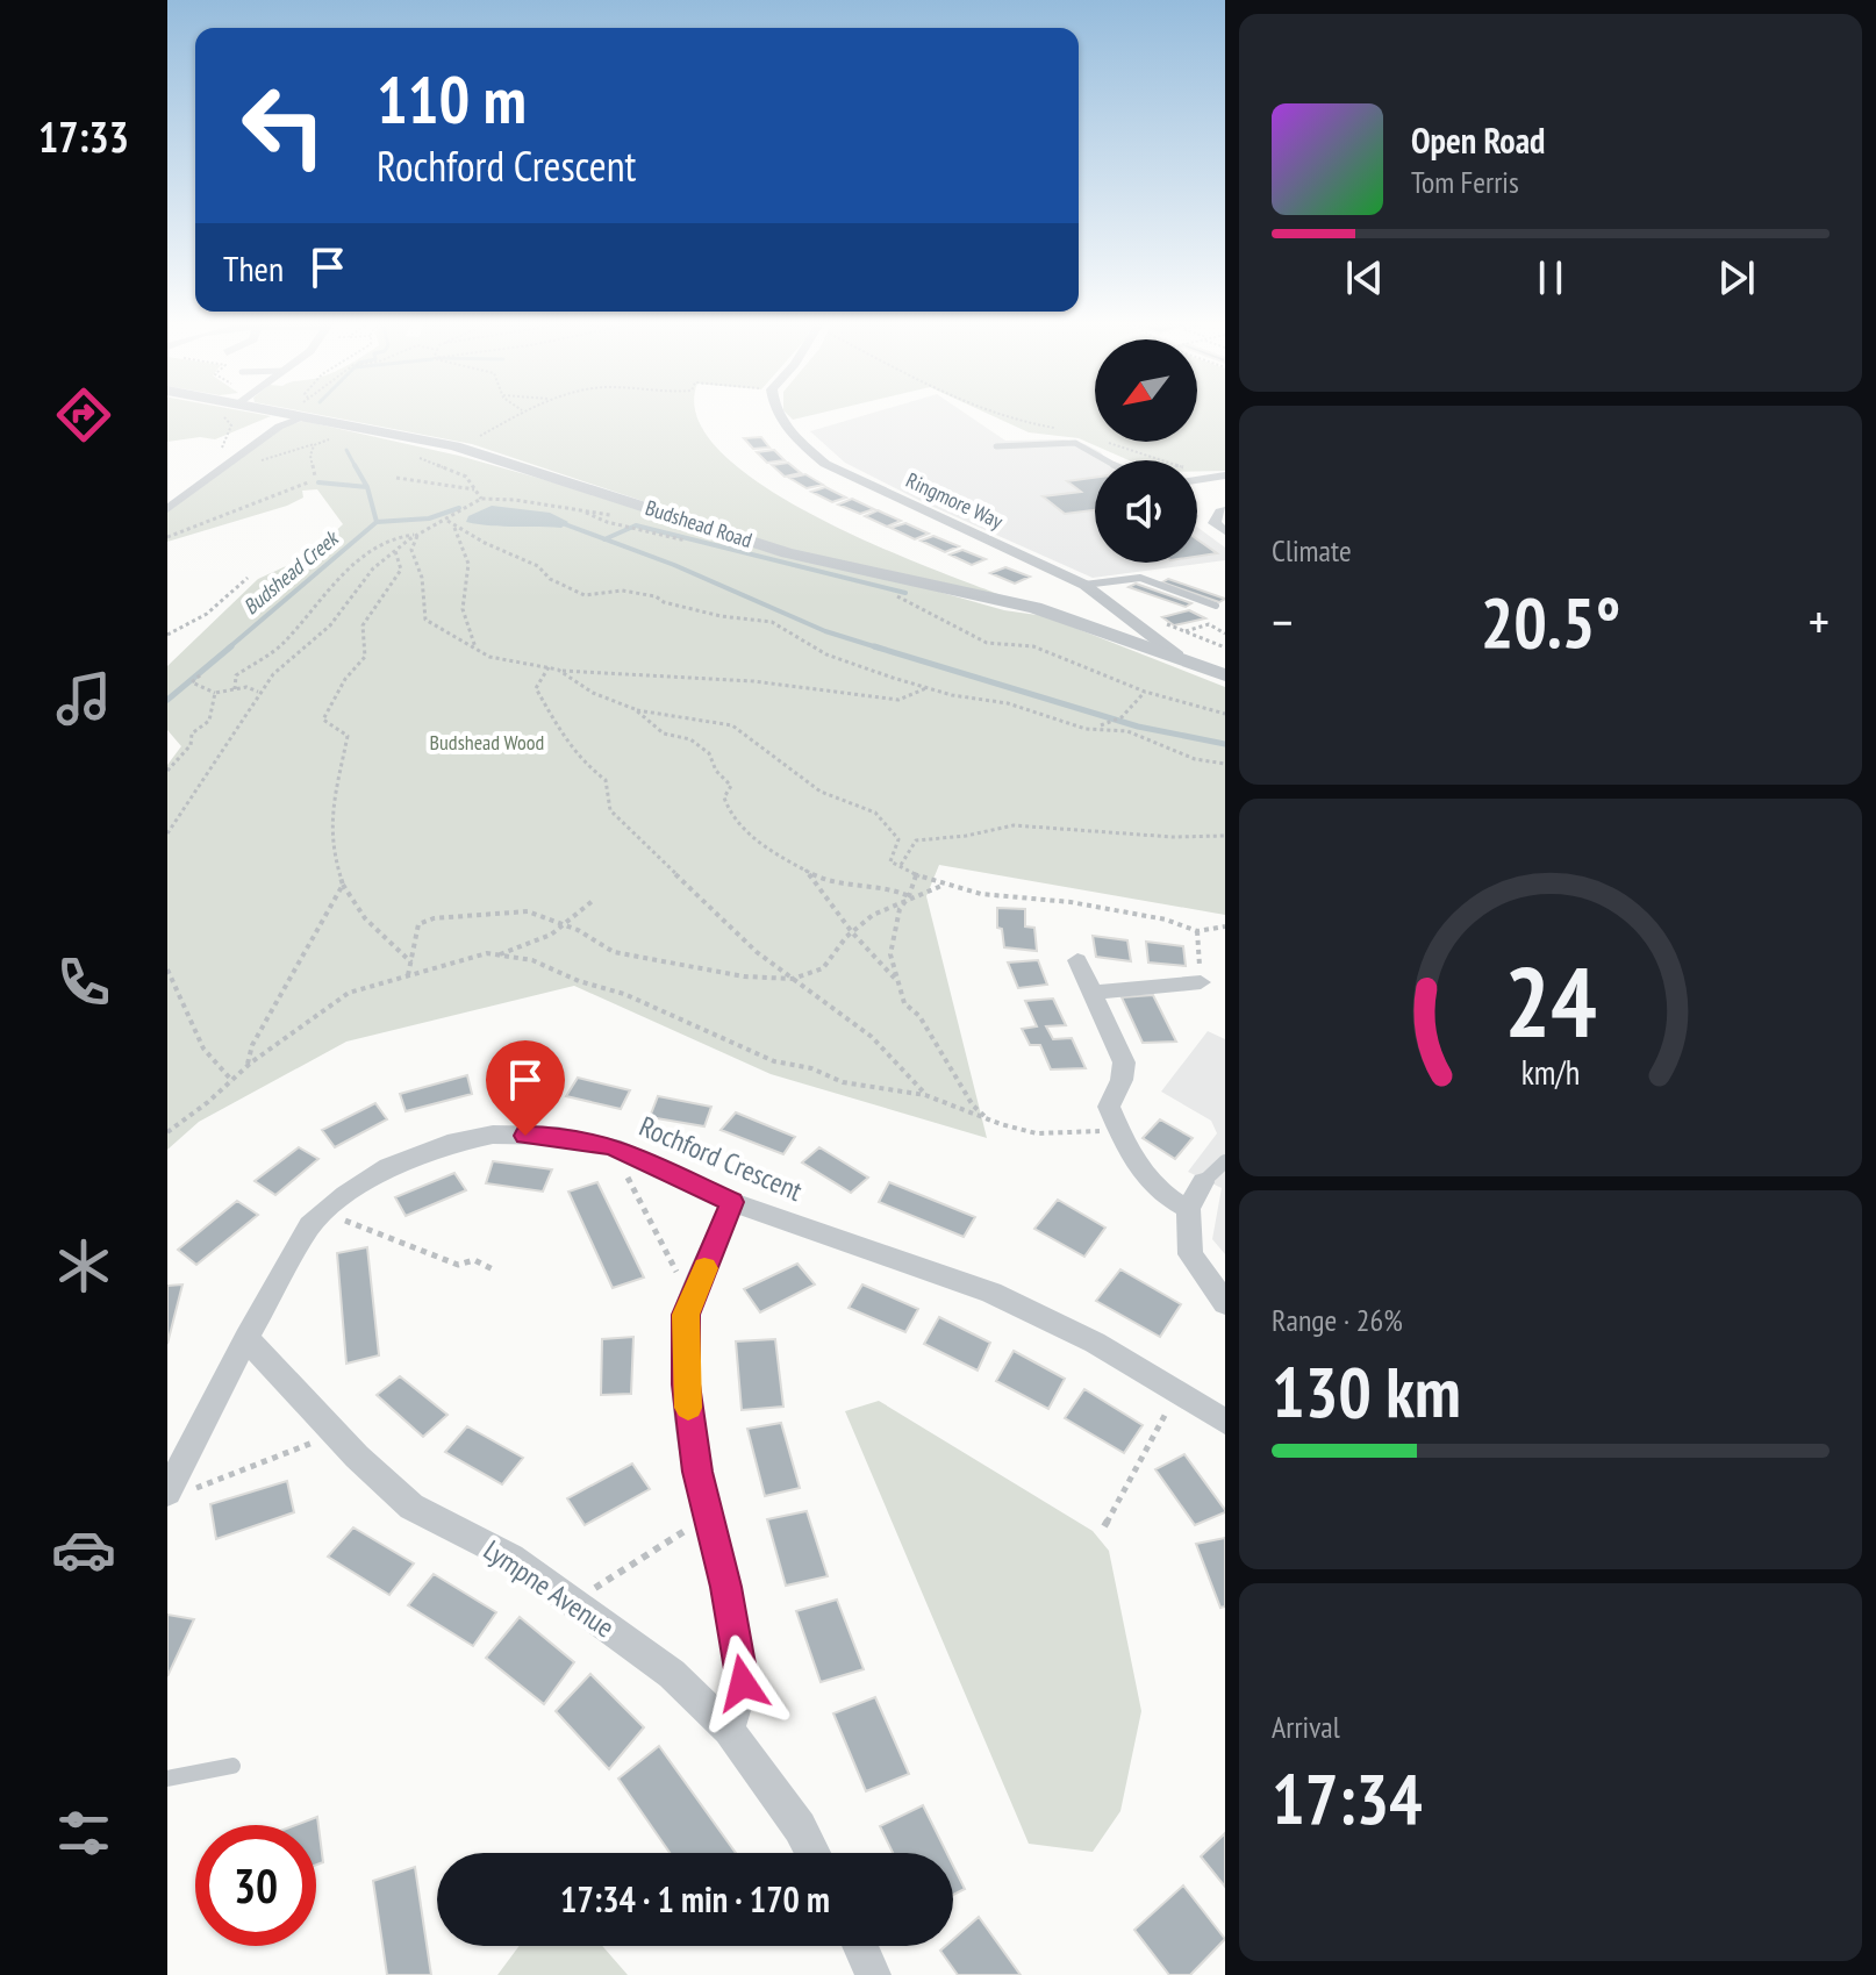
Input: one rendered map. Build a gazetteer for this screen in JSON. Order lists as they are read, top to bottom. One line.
{"streets":{"street":["Ringmore Way","Budshead Road","Rochford Crescent","Lympne Avenue"]},"crossings":[["Ringmore Way","Budshead Road"],["Rochford Crescent","Lympne Avenue"]],"water":["Budshead Creek"],"parks":["Budshead Wood"],"north":"bottom left","page":{"tabs":"17:33","turn":["110 m","Rochford Crescent"],"song":["Open Road","Tom Ferris"],"then":"Then","tile":["Climate",["Range · 26%","130 km"],["Arrival","17:34"]],"heat":["−","20.5°","+"],"limit":"30","trip":"17:34 · 1 min · 170 m","gauge":["24","km/h"]}}
